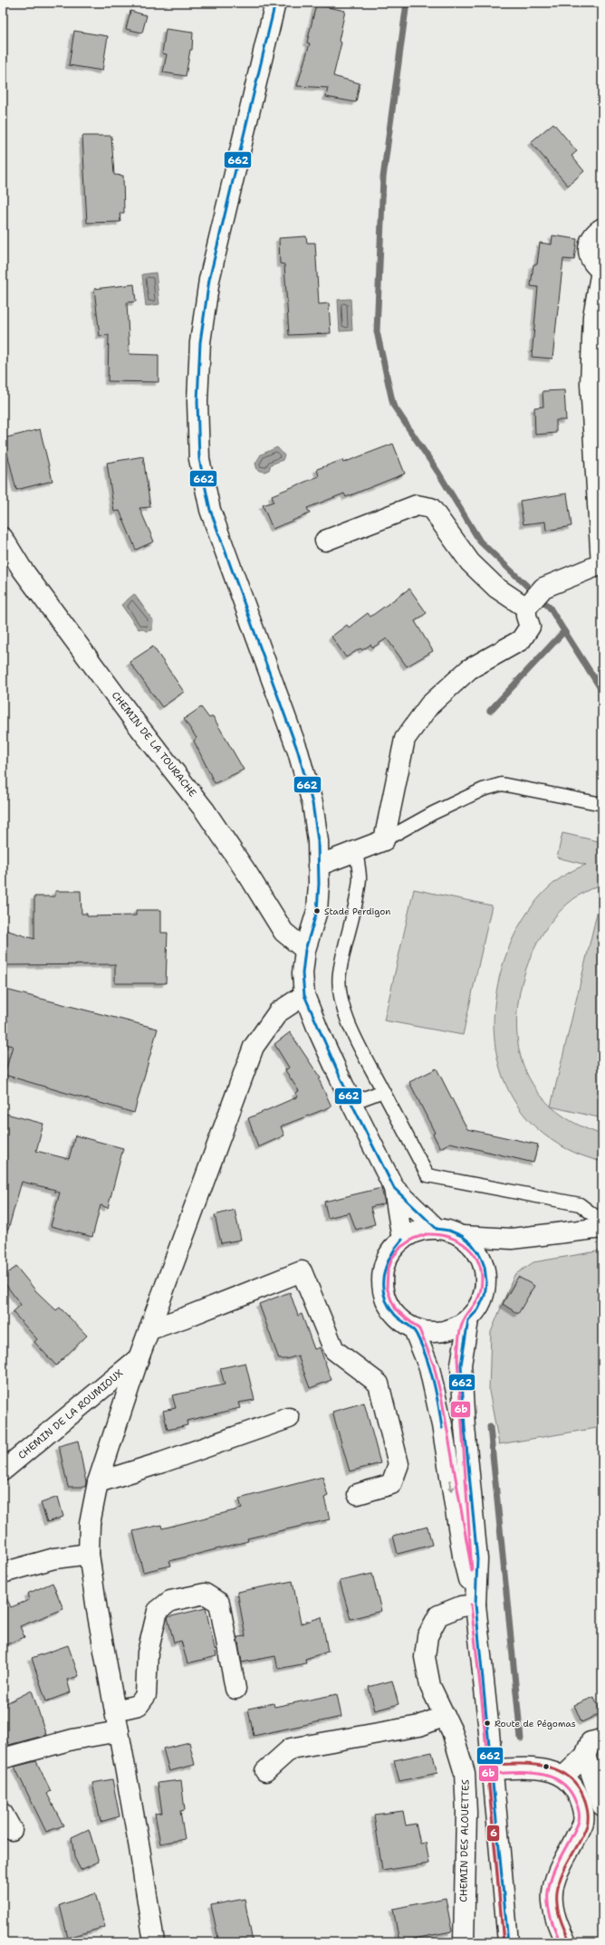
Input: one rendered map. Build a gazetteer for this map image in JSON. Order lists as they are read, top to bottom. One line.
{"streets":{"street":["CHEMIN DE LA TOURACHE","CHEMIN DE LA ROUMIOUX","CHEMIN DES ALOUETTES"]},"places":["Stade Perdigon","Route de Pégomas"],"lines":["transit line 662","transit line 6b","transit line 6"]}
